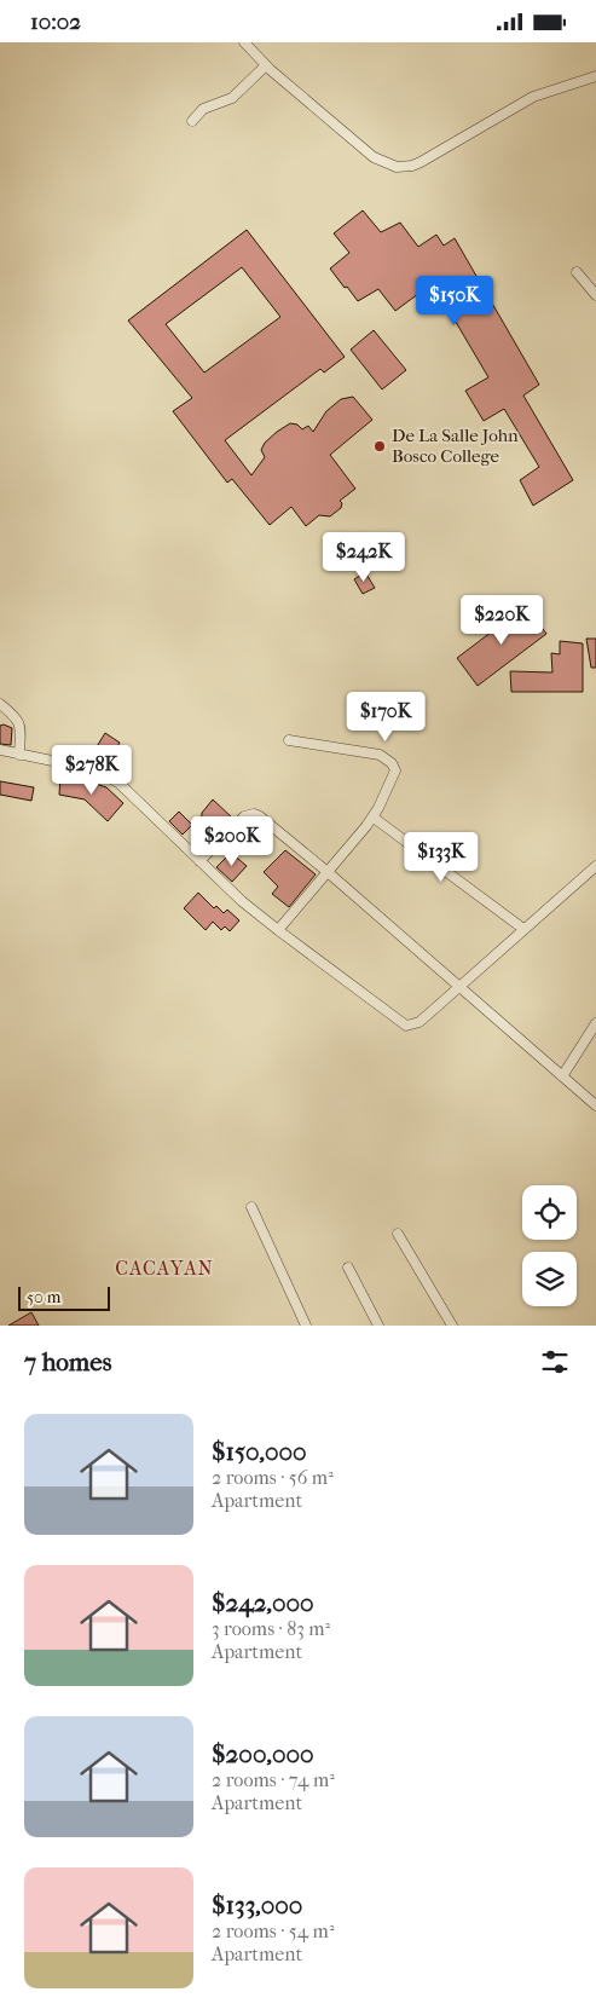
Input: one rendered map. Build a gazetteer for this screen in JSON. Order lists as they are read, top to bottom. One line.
{"districts":["CACAYAN"],"places":["De La Salle John Bosco College"],"scale_bar":"50 m","page":{"status":"10:02","price":["$150K","$242K","$220K","$170K","$278K","$200K","$133K"],"scale":"50 m","heading":"7 homes","list":[{"name":"$150,000","note":"2 rooms · 56 m² · Apartment"},{"name":"$242,000","note":"3 rooms · 83 m² · Apartment"},{"name":"$200,000","note":"2 rooms · 74 m² · Apartment"},{"name":"$133,000","note":"2 rooms · 54 m² · Apartment"}]}}
